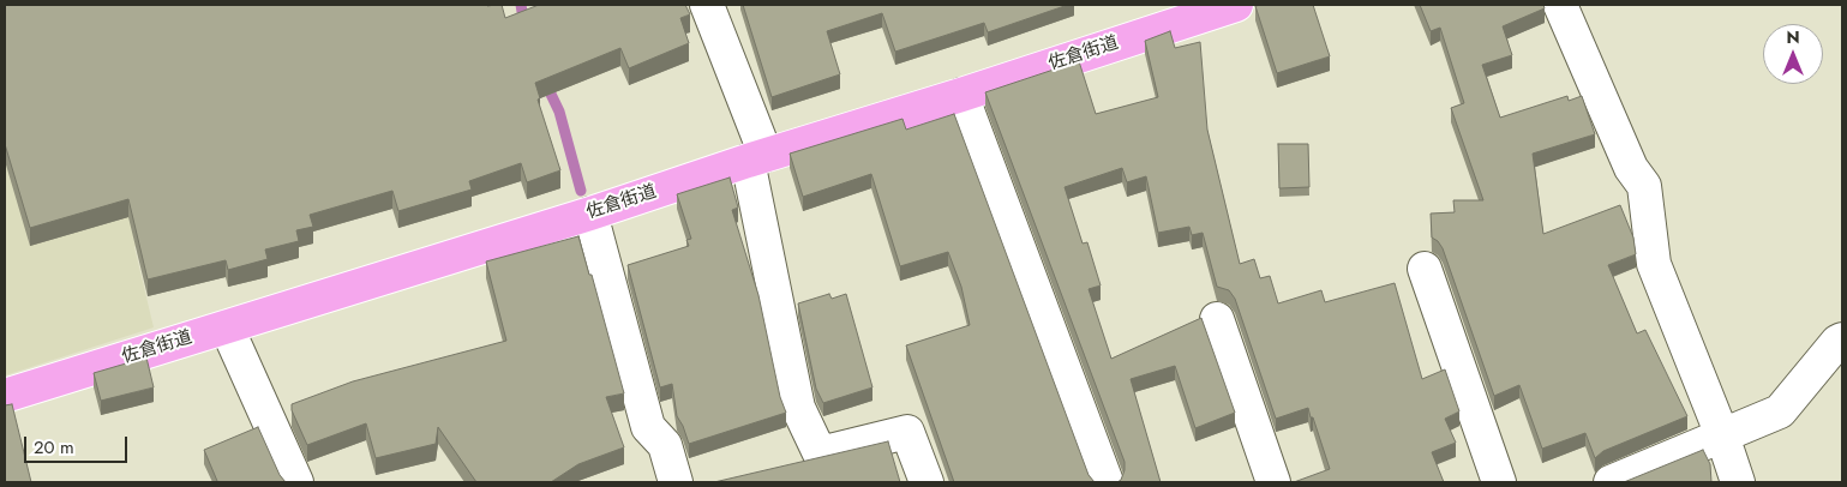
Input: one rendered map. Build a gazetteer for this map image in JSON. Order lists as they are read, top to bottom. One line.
{"streets":{"highway":["佐倉街道"]},"scale_bar":"20 m","north":"top"}
